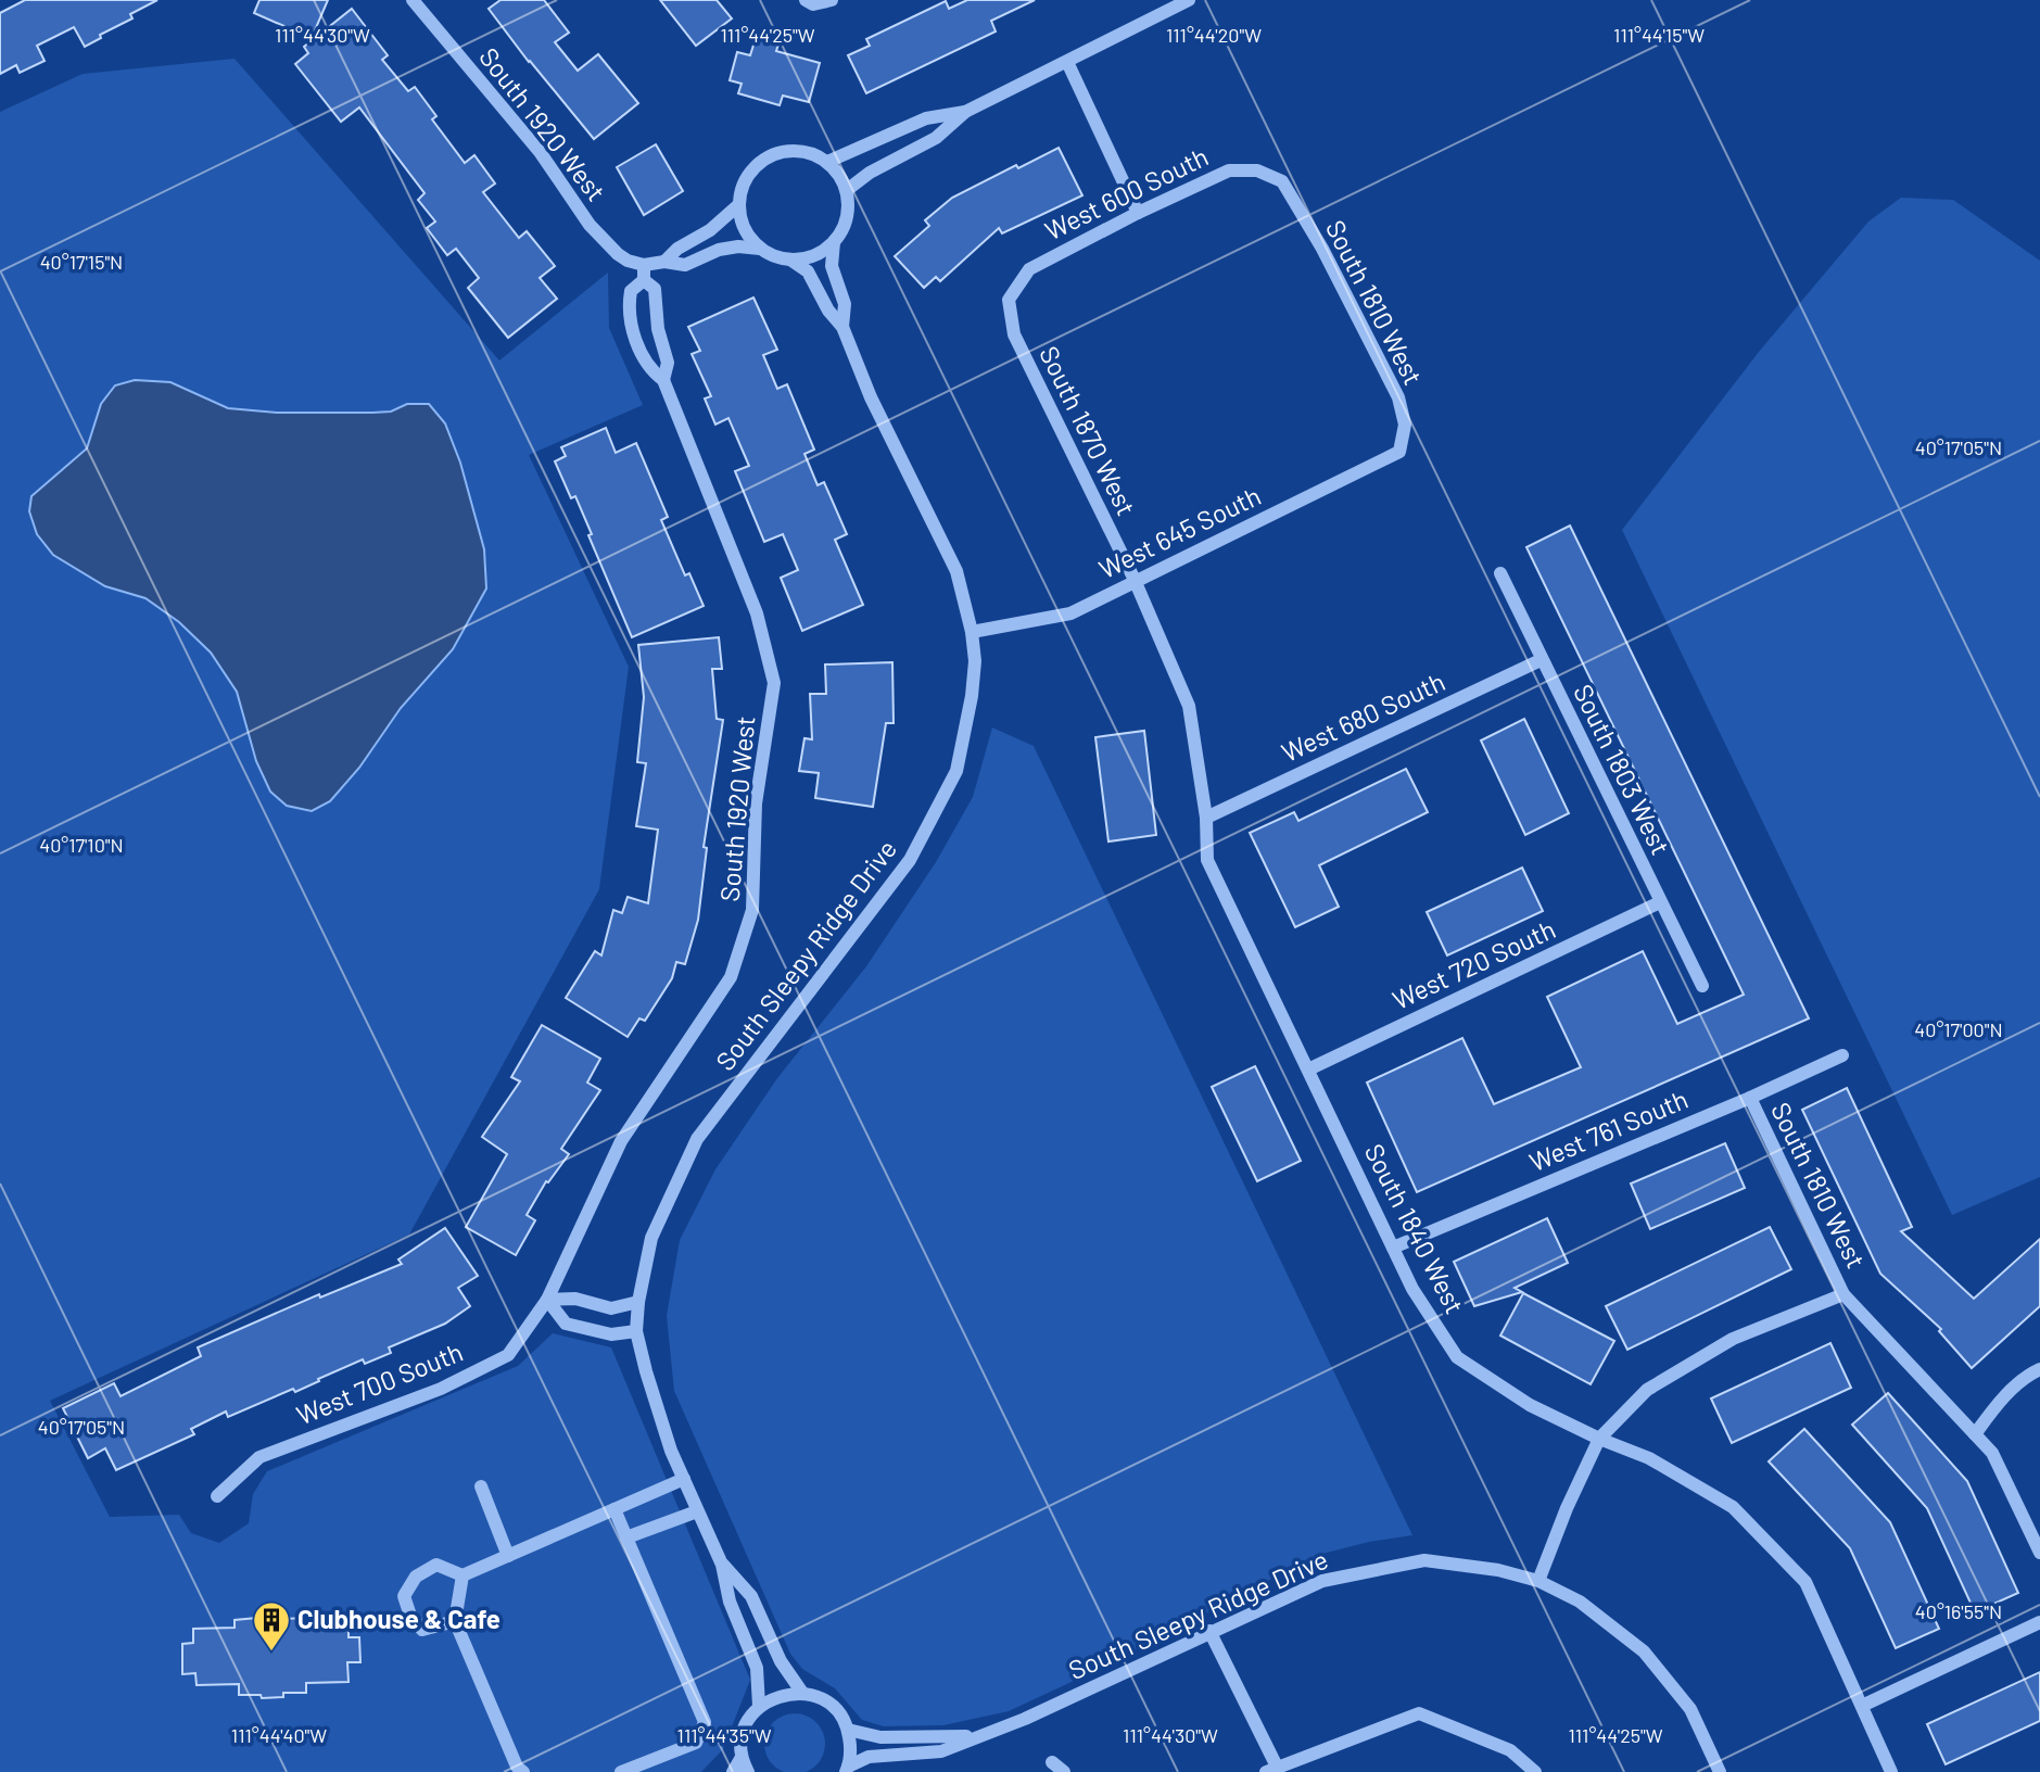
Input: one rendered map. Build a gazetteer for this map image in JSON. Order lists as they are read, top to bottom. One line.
{"streets":{"street":["South 1920 West","West 600 South","South 1810 West","South 1870 West","West 645 South","West 680 South","South 1803 West","South Sleepy Ridge Drive","West 720 South","West 761 South","South 1840 West","West 700 South"]},"crossings":[["South 1920 West","West 700 South"],["West 600 South","South 1810 West"],["West 600 South","South 1870 West"],["South 1810 West","West 645 South"],["South 1810 West","West 761 South"],["South 1870 West","West 645 South"],["South 1870 West","South 1840 West"],["West 645 South","South Sleepy Ridge Drive"],["West 645 South","South 1840 West"],["West 680 South","South 1803 West"],["West 680 South","South 1840 West"],["South 1803 West","West 720 South"],["West 720 South","South 1840 West"],["West 761 South","South 1840 West"]],"places":{"building":["Clubhouse & Cafe"]},"coordinates":["111°44'30\"W","111°44'25\"W","111°44'20\"W","111°44'15\"W","40°17'15\"N","40°17'05\"N","40°17'10\"N","40°17'00\"N","40°16'55\"N","111°44'40\"W","111°44'35\"W"]}
